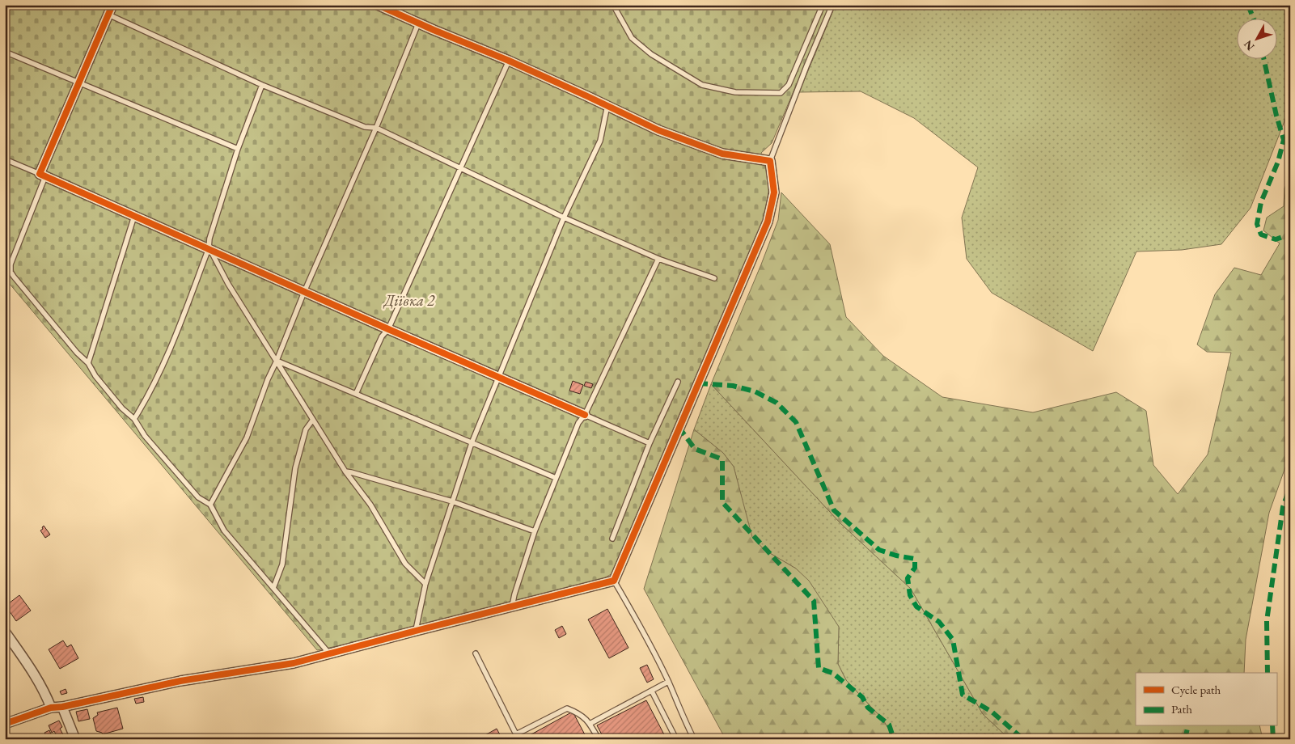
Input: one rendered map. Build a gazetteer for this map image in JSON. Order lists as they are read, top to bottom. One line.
{"parks":["Діївка 2"],"legend":["Cycle path","Path"],"north":"bottom left"}
